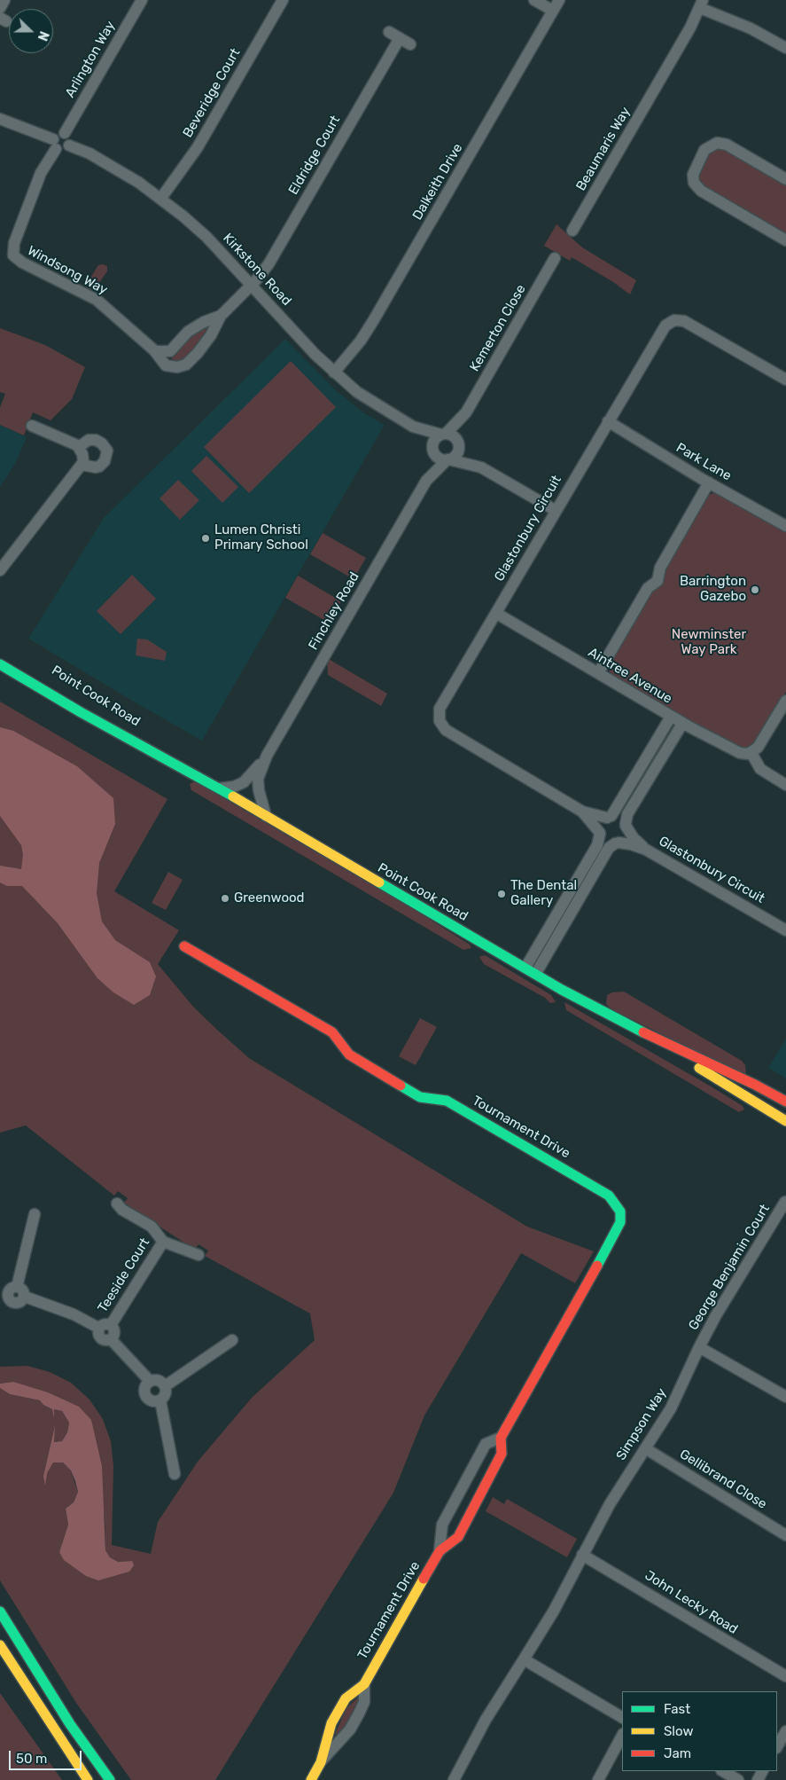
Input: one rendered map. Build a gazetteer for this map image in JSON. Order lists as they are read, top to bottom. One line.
{"streets":{"street":["Arlington Way","Beveridge Court","Beaumaris Way","Eldridge Court","Dalkeith Drive","Kirkstone Road","Windsong Way","Kemerton Close","Park Lane","Glastonbury Circuit","Finchley Road","Aintree Avenue","Point Cook Road","Tournament Drive","George Benjamin Court","Teeside Court","Simpson Way","Gellibrand Close","John Lecky Road"]},"crossings":[["Arlington Way","Kirkstone Road"],["Arlington Way","Windsong Way"],["Beveridge Court","Kirkstone Road"],["Eldridge Court","Kirkstone Road"],["Dalkeith Drive","Kirkstone Road"],["Kirkstone Road","Windsong Way"],["Kirkstone Road","Kemerton Close"],["Kirkstone Road","Finchley Road"],["Kemerton Close","Finchley Road"],["Park Lane","Glastonbury Circuit"],["Glastonbury Circuit","Aintree Avenue"],["Finchley Road","Point Cook Road"],["George Benjamin Court","Simpson Way"],["Simpson Way","Gellibrand Close"],["Simpson Way","John Lecky Road"]],"parks":["Newminster Way Park"],"places":["Lumen Christi Primary School","Barrington Gazebo","The Dental Gallery","Greenwood"],"legend":["Fast","Slow","Jam"],"scale_bar":"50 m","north":"right"}
